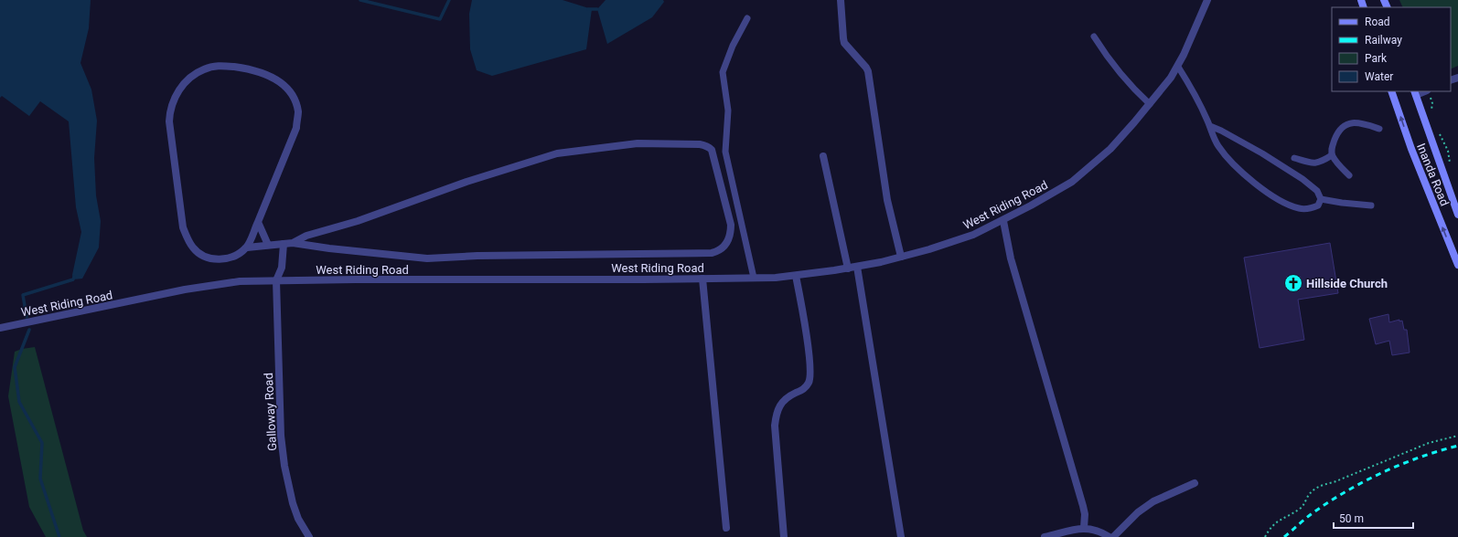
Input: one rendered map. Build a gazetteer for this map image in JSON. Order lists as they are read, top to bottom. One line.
{"streets":{"main road":["Inanda Road"],"street":["West Riding Road","Galloway Road"]},"crossings":[["West Riding Road","Galloway Road"]],"places":{"church":["Hillside Church"]},"legend":["Road","Railway","Park","Water"],"scale_bar":"50 m"}
